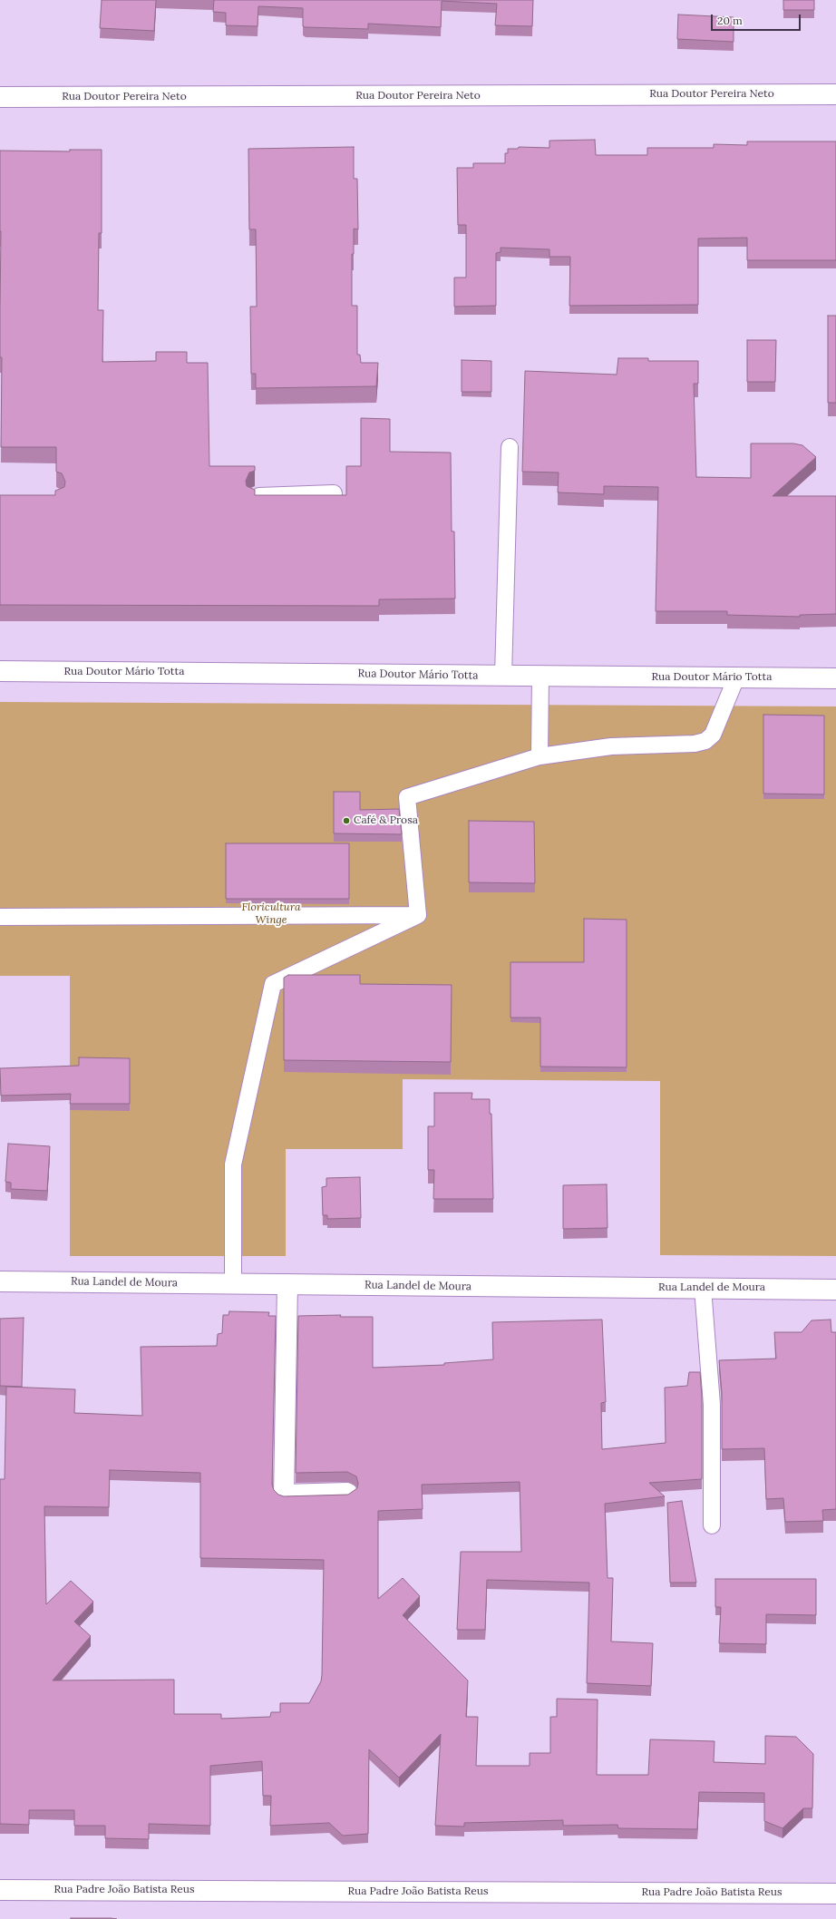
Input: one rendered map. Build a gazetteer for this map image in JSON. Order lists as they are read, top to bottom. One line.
{"streets":{"street":["Rua Doutor Pereira Neto","Rua Doutor Mário Totta","Rua Landel de Moura","Rua Padre João Batista Reus"]},"parks":["Floricultura Winge"],"places":["Café & Prosa"],"scale_bar":"20 m"}
